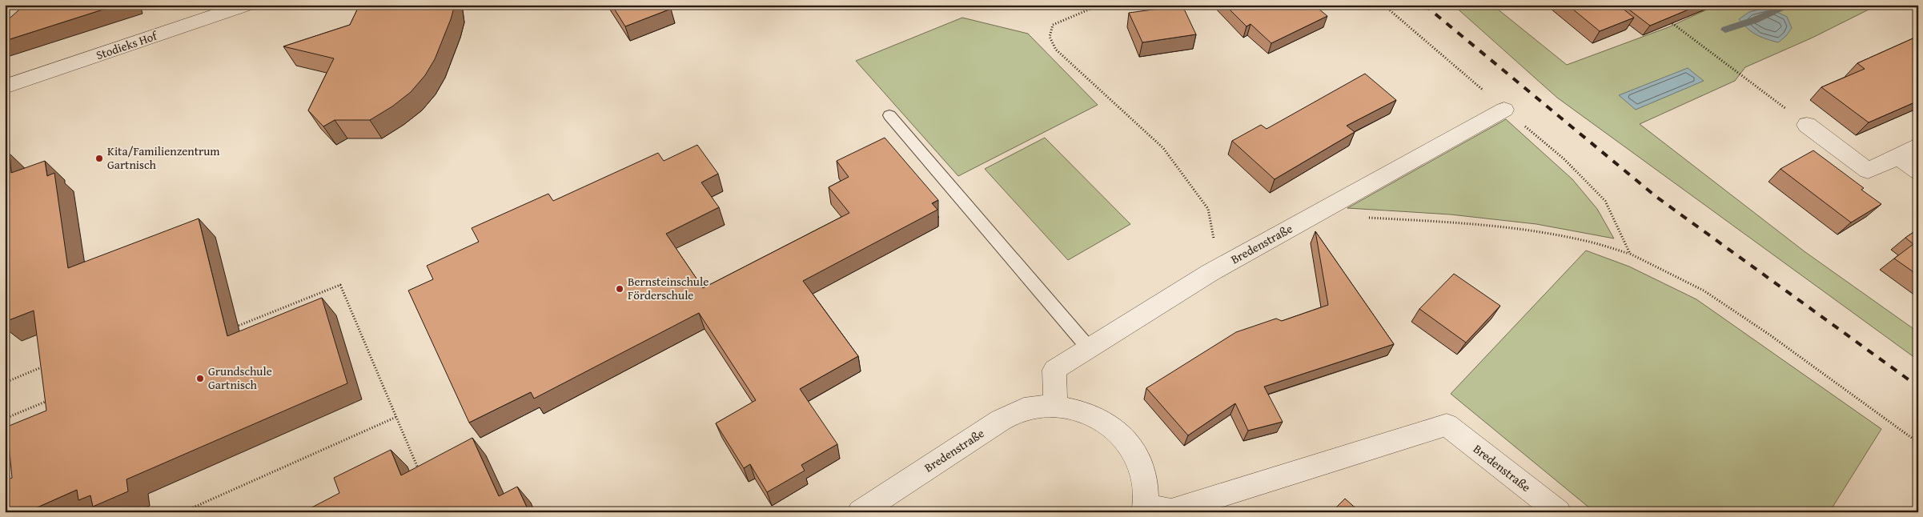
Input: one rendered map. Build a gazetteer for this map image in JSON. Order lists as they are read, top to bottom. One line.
{"streets":{"street":["Stodieks Hof","Bredenstraße"]},"places":["Kita/Familienzentrum Gartnisch","Bernsteinschule Förderschule","Grundschule Gartnisch"]}
